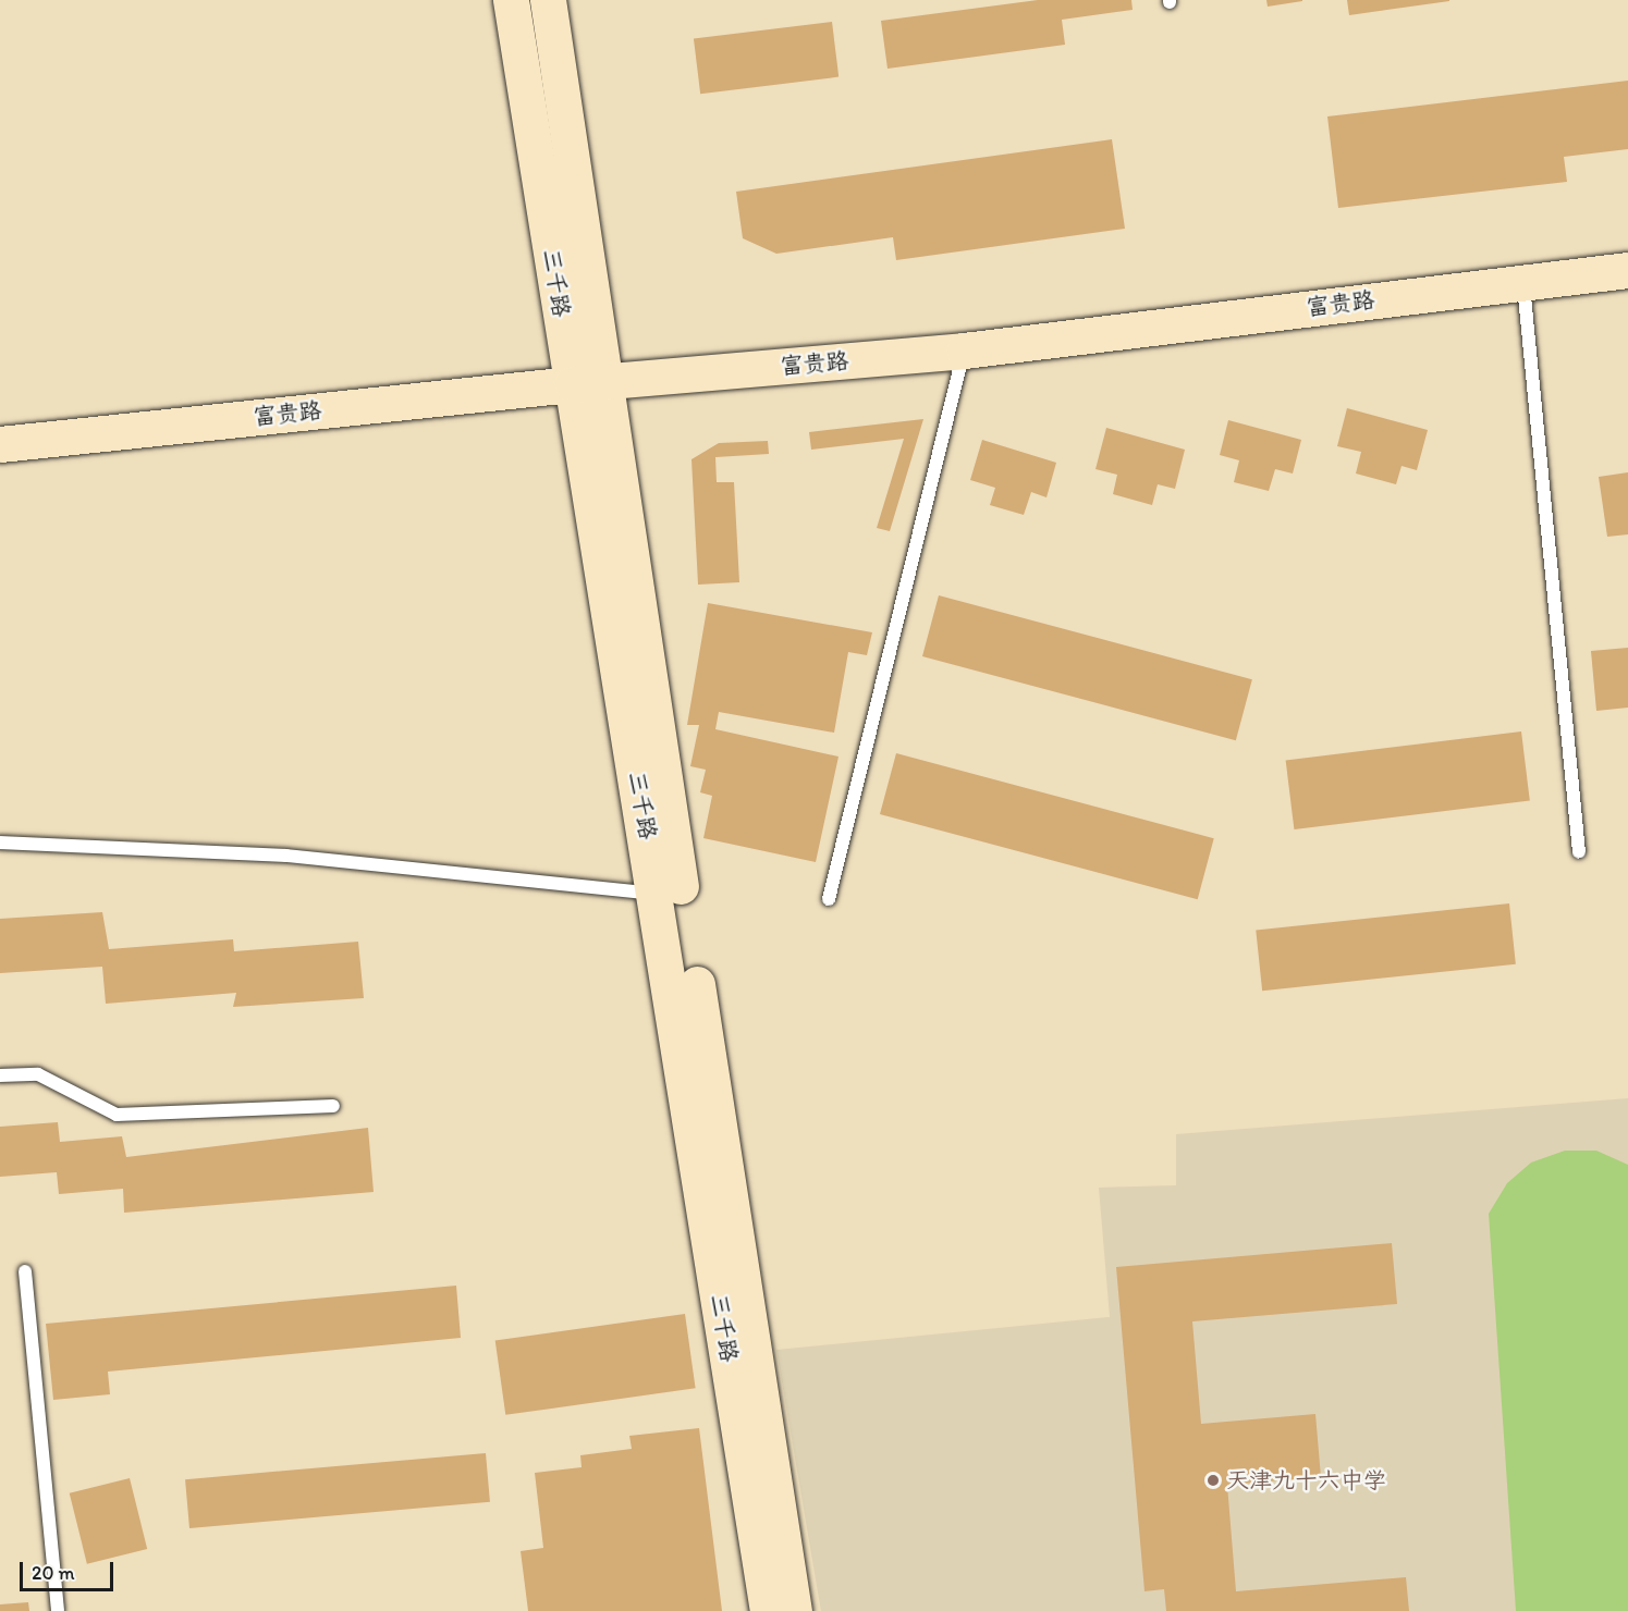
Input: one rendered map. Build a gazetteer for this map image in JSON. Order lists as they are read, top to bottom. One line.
{"streets":{"street":["三千路","富贵路"]},"crossings":[["三千路","富贵路"]],"places":["天津九十六中学"],"scale_bar":"20 m"}
